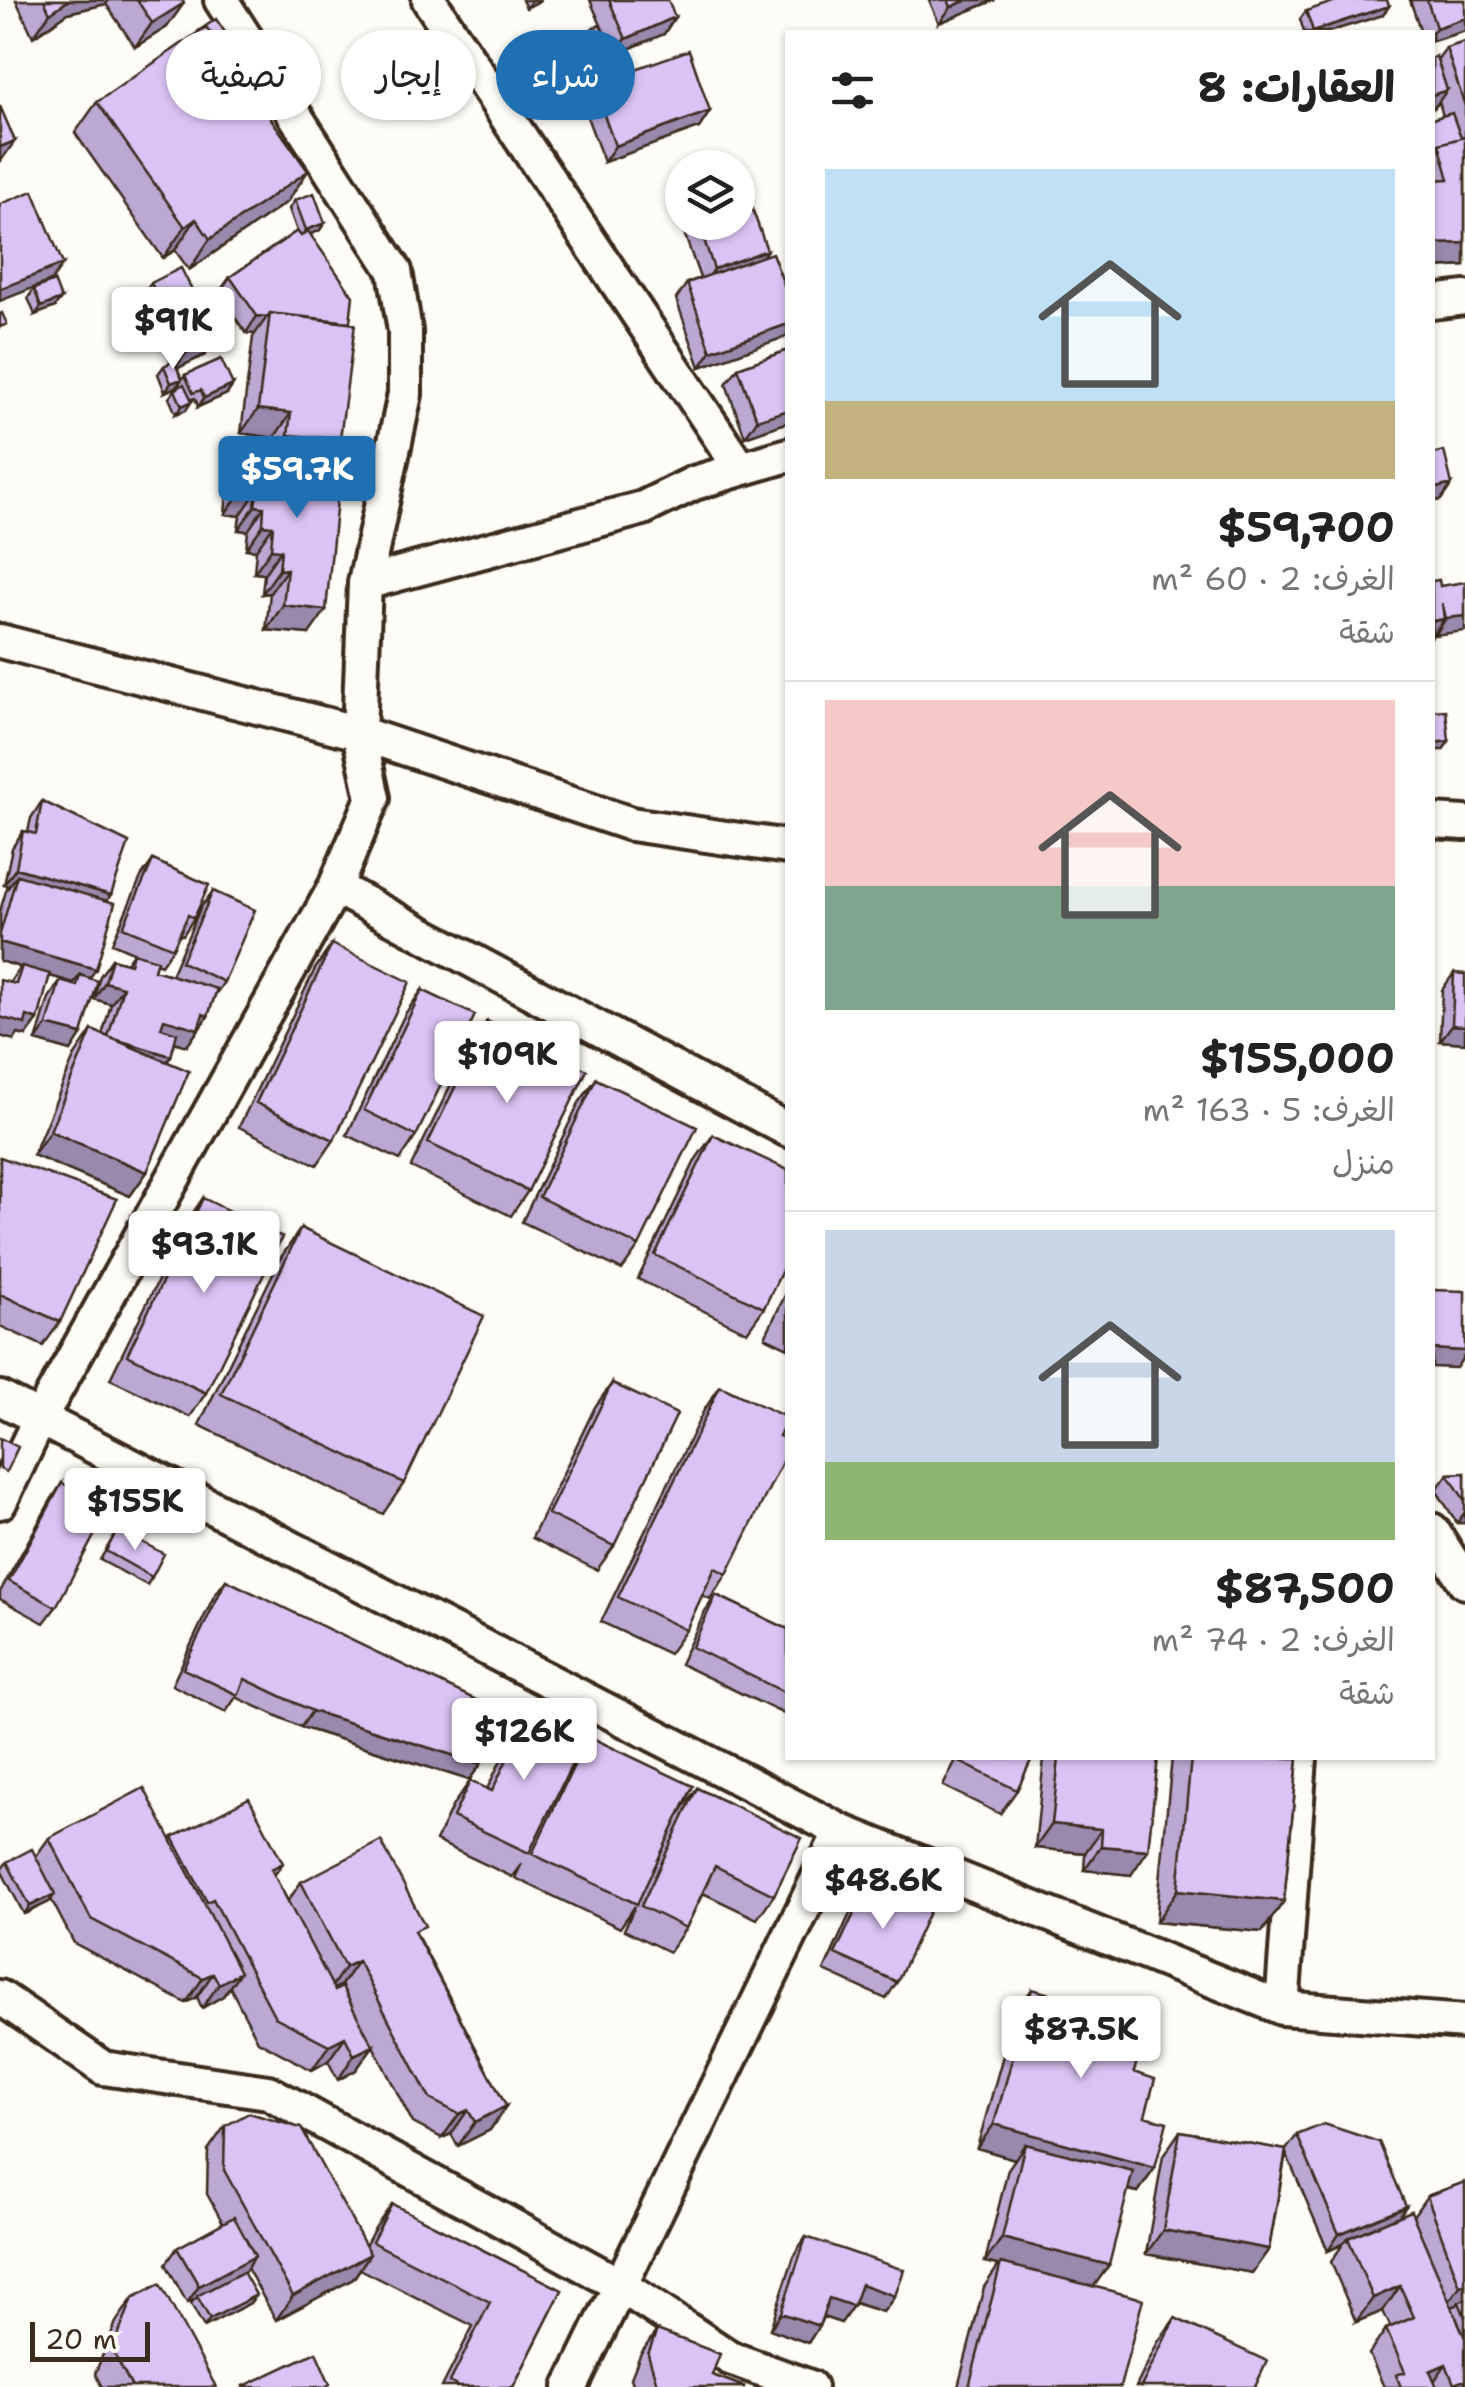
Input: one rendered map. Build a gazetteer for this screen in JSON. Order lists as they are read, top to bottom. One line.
{"scale_bar":"20 m","page":{"chip":["شراء","إيجار","تصفية"],"heading":"العقارات: 8","list":[{"name":"$59,700","note":"الغرف: 2 · 60 m² · شقة"},{"name":"$155,000","note":"الغرف: 5 · 163 m² · منزل"},{"name":"$87,500","note":"الغرف: 2 · 74 m² · شقة"}],"price":["$91K","$59.7K","$109K","$93.1K","$155K","$126K","$48.6K","$87.5K"],"scale":"20 m"}}
